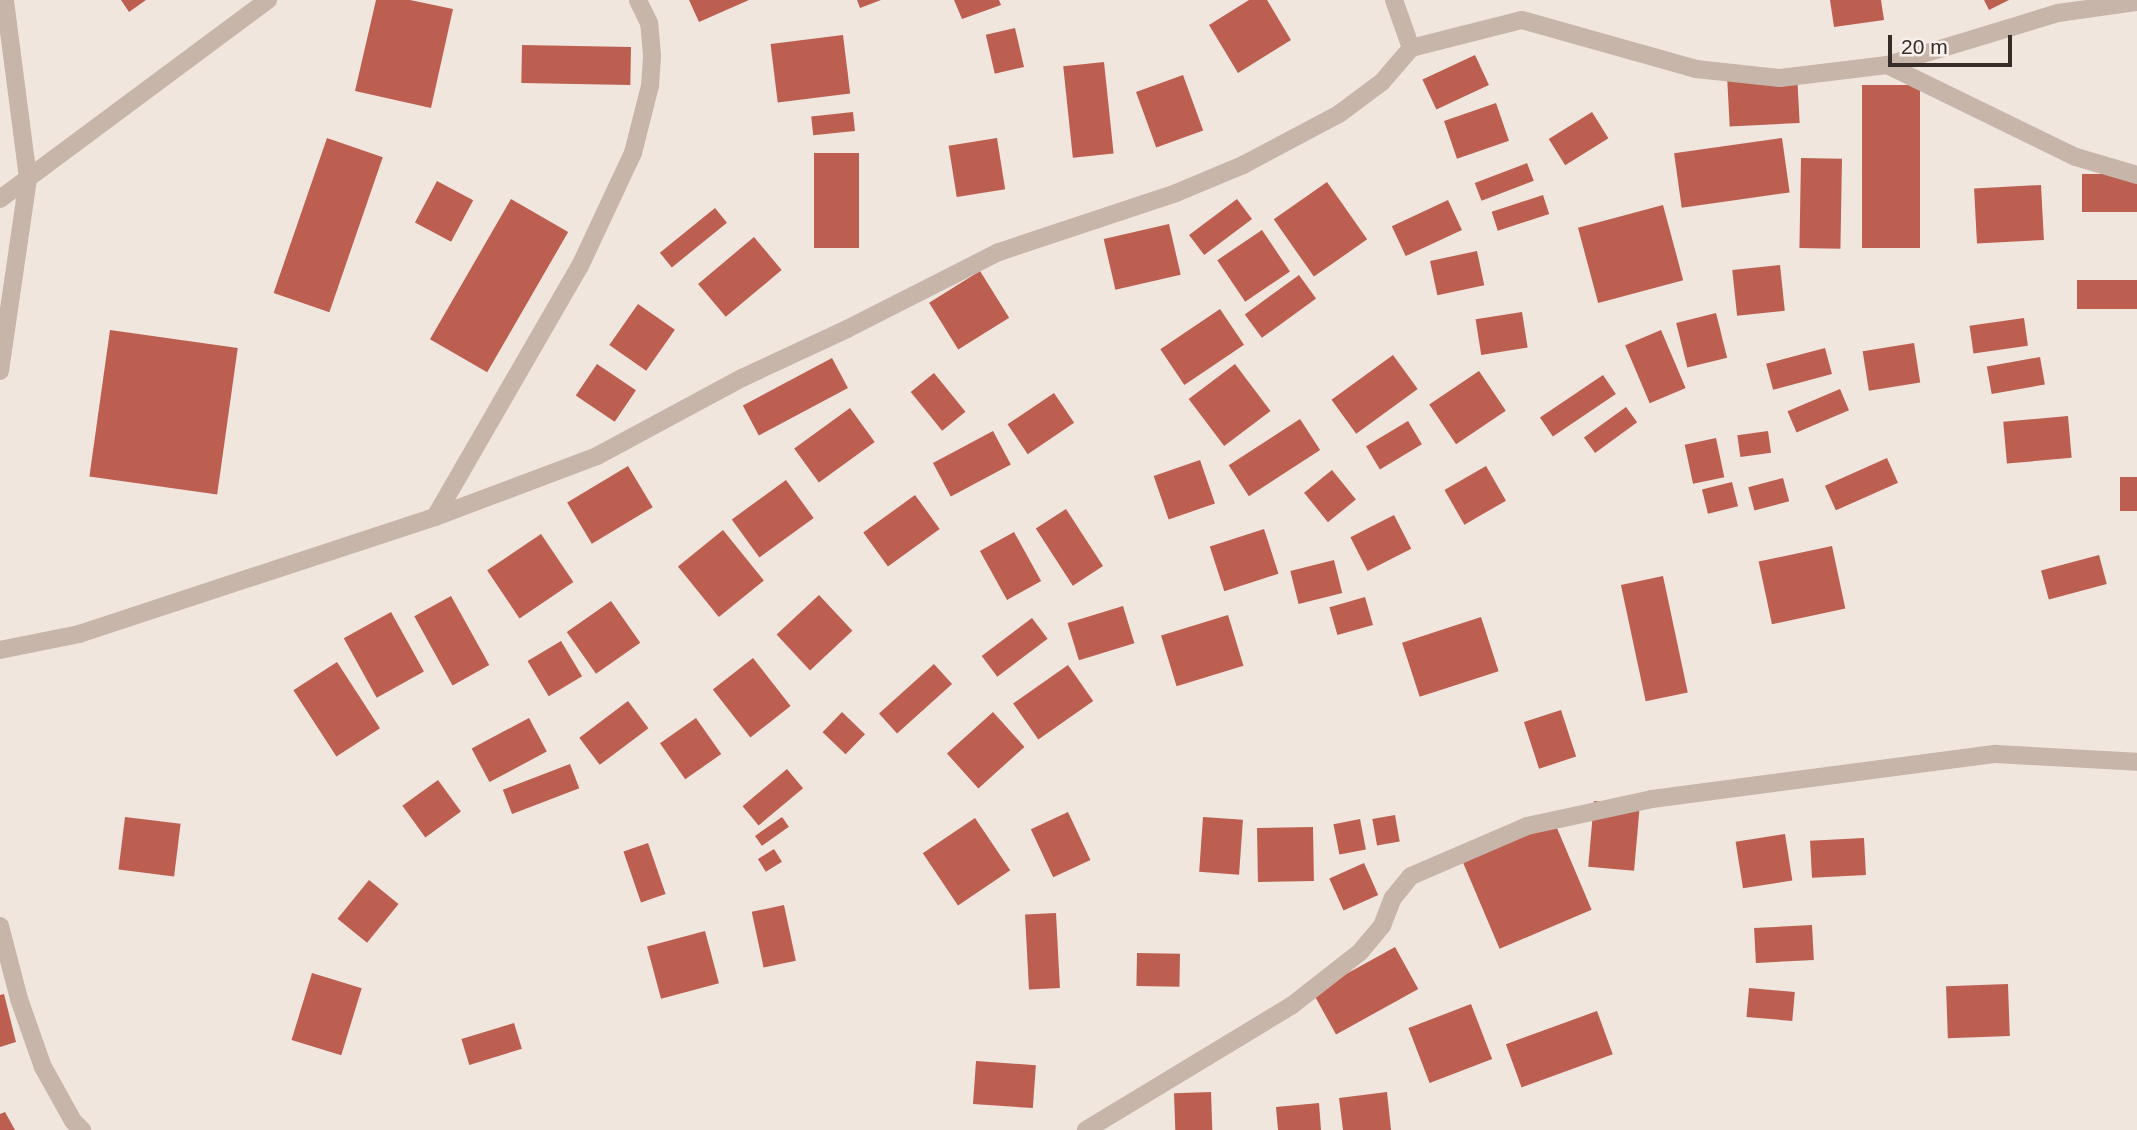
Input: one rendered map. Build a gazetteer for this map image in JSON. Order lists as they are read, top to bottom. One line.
{"scale_bar":"20 m"}
